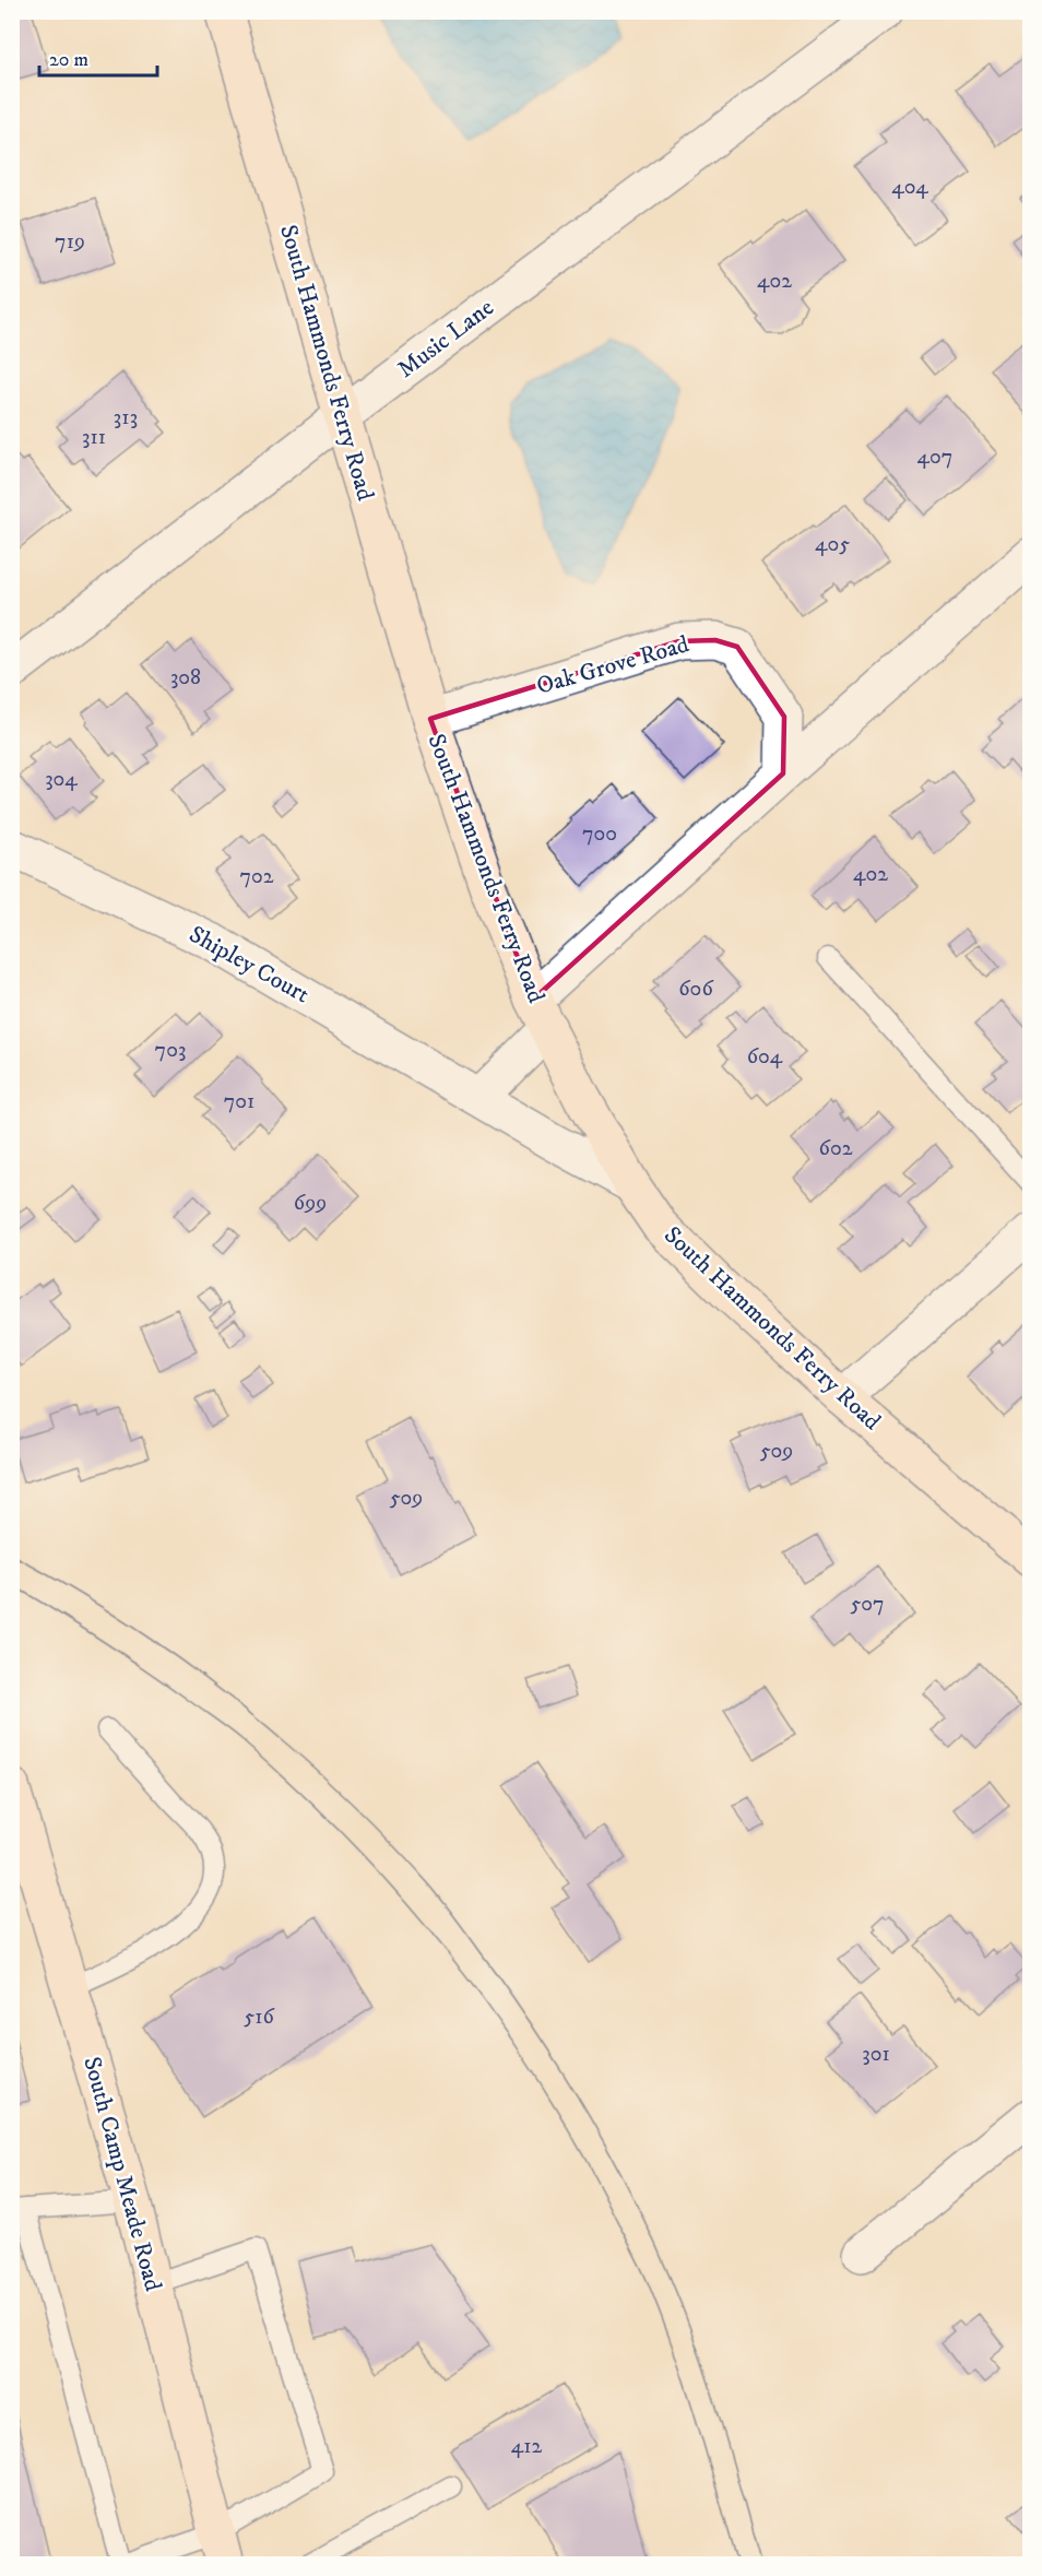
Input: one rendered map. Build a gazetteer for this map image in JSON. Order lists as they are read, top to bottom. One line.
{"streets":{"street":["Music Lane","South Hammonds Ferry Road","Oak Grove Road","Shipley Court","South Camp Meade Road"]},"crossings":[["Music Lane","South Hammonds Ferry Road"],["South Hammonds Ferry Road","Oak Grove Road"],["South Hammonds Ferry Road","Shipley Court"]],"house_numbers":["404","719","402","313","311","407","405","308","304","700","402","702","606","703","604","701","602","699","509","509","507","516","301","412"],"scale_bar":"20 m"}
